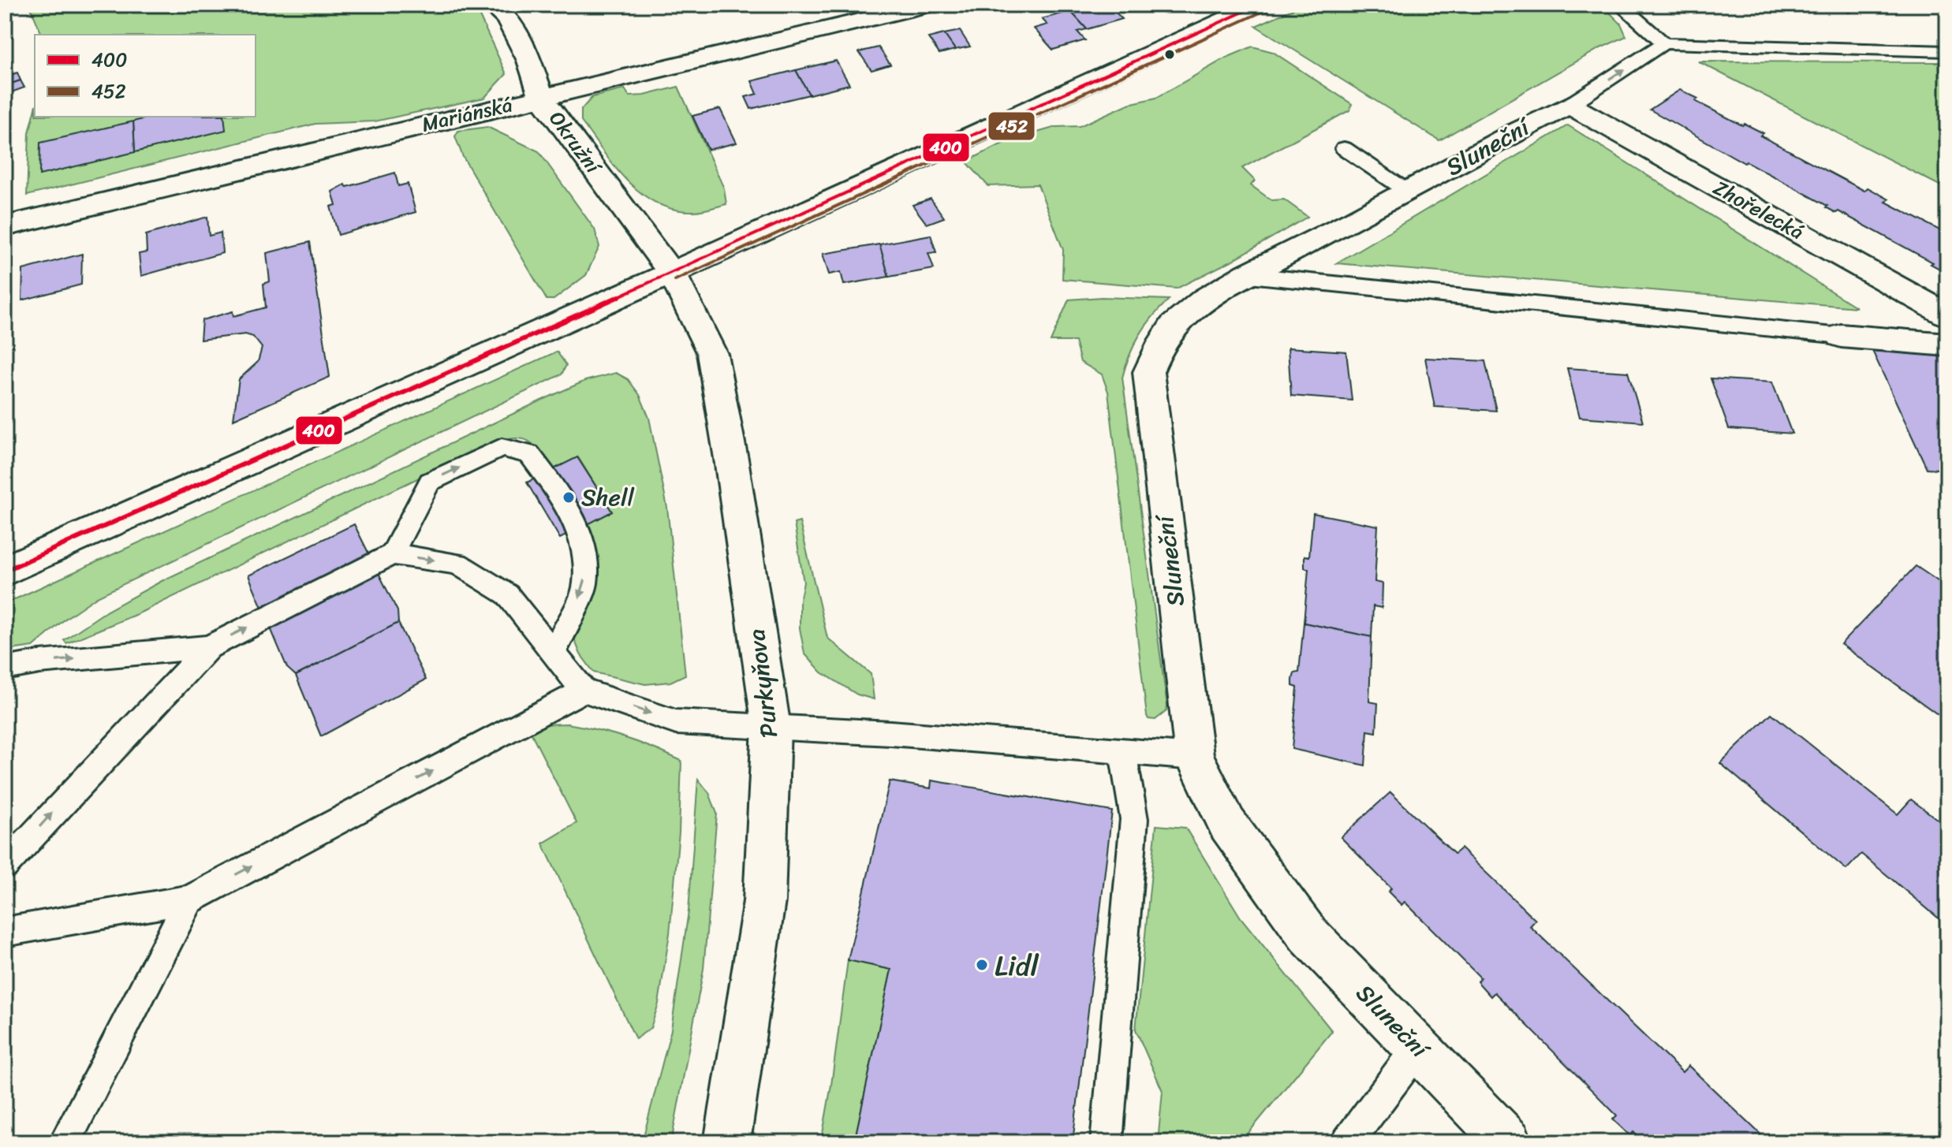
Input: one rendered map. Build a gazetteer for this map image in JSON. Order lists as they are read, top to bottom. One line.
{"streets":{"street":["Mariánská","Okružní","Sluneční","Zhořelecká","Purkyňova"]},"crossings":[["Mariánská","Okružní"],["Okružní","Purkyňova"],["Sluneční","Zhořelecká"]],"places":["Shell","Lidl"],"lines":["transit line 400","transit line 452"],"legend":["400","452"]}
